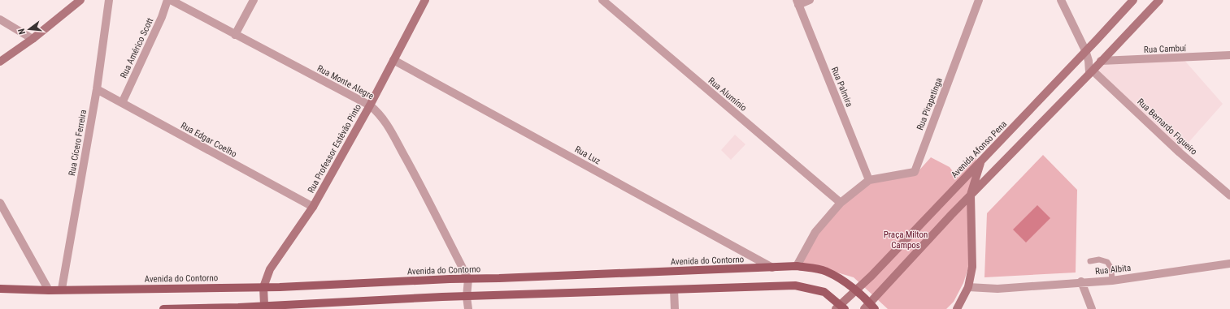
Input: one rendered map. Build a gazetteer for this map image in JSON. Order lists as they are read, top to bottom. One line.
{"streets":{"main road":["Rua Professor Estêvão Pinto","Avenida Afonso Pena","Avenida do Contorno"],"street":["Rua Américo Scott","Rua Cambuí","Rua Monte Alegre","Rua Palmira","Rua Alumínio","Rua Pirapetinga","Rua Bernardo Figueiro","Rua Edgar Coelho","Rua Cícero Ferreira","Rua Luz","Rua Albita"]},"crossings":[["Rua Américo Scott","Rua Edgar Coelho"],["Rua Monte Alegre","Rua Professor Estêvão Pinto"],["Rua Monte Alegre","Avenida do Contorno"],["Rua Palmira","Rua Pirapetinga"],["Rua Edgar Coelho","Rua Cícero Ferreira"],["Rua Edgar Coelho","Rua Professor Estêvão Pinto"],["Rua Cícero Ferreira","Avenida do Contorno"],["Rua Professor Estêvão Pinto","Rua Luz"],["Rua Professor Estêvão Pinto","Avenida do Contorno"],["Avenida Afonso Pena","Avenida do Contorno"],["Rua Luz","Avenida do Contorno"]],"parks":["Praça Milton Campos"],"north":"left"}
